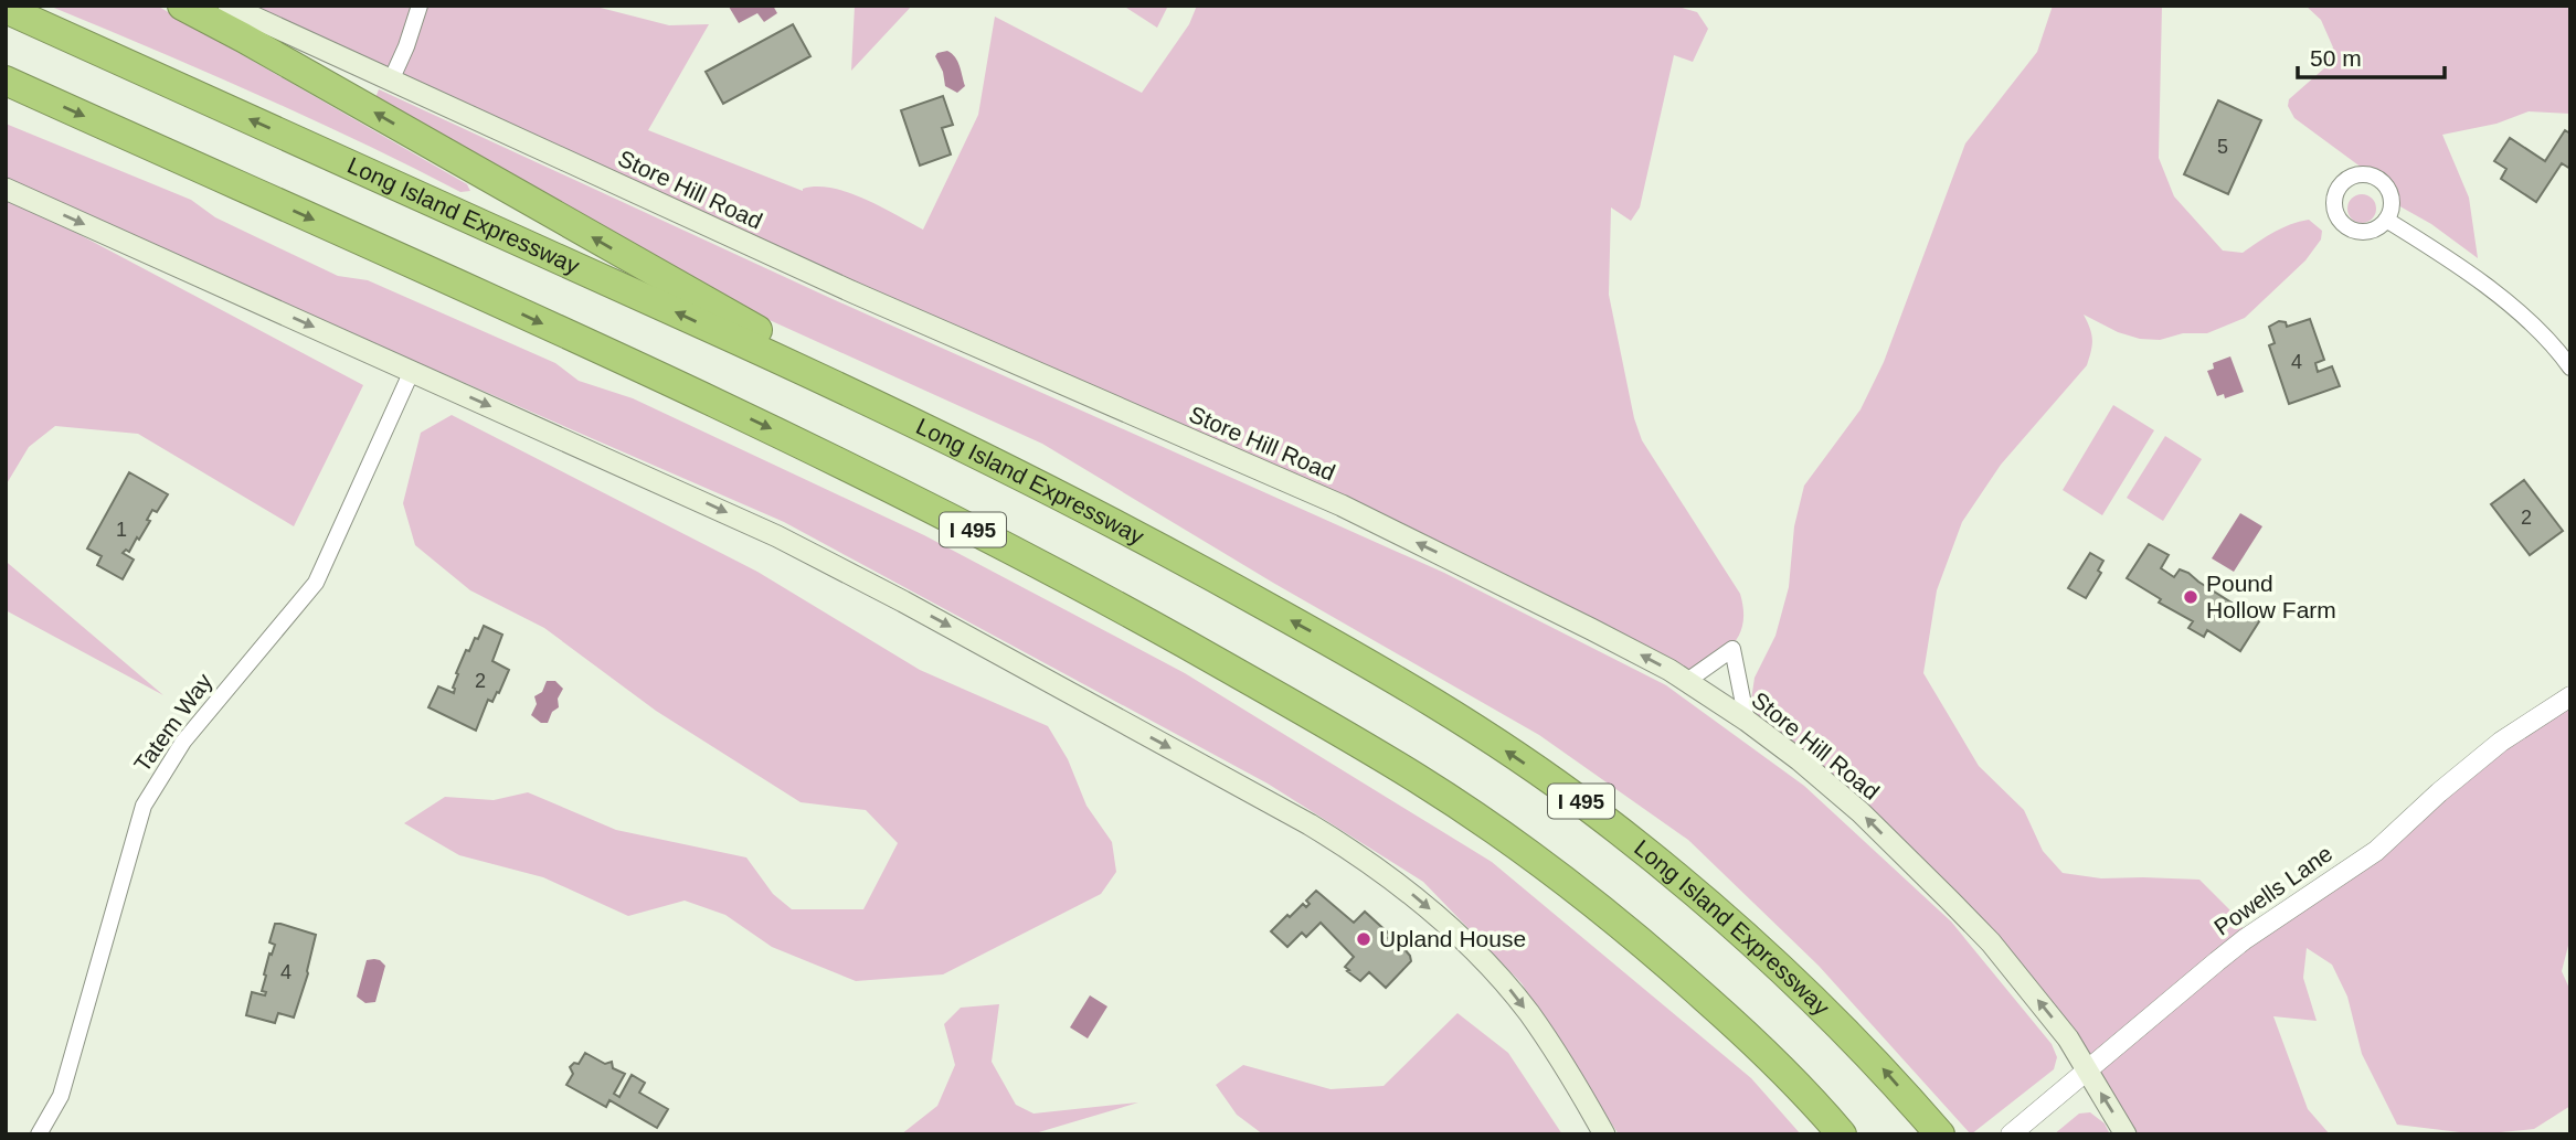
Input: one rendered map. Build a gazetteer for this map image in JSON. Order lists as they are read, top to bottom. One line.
{"streets":{"highway":["Long Island Expressway","I 495"],"main road":["Store Hill Road"],"street":["Tatem Way","Powells Lane"]},"crossings":[["Store Hill Road","Powells Lane"]],"one_way":["Store Hill Road"],"places":["Pound Hollow Farm","Upland House"],"house_numbers":["5","4","2","1","2","4"],"scale_bar":"50 m"}
